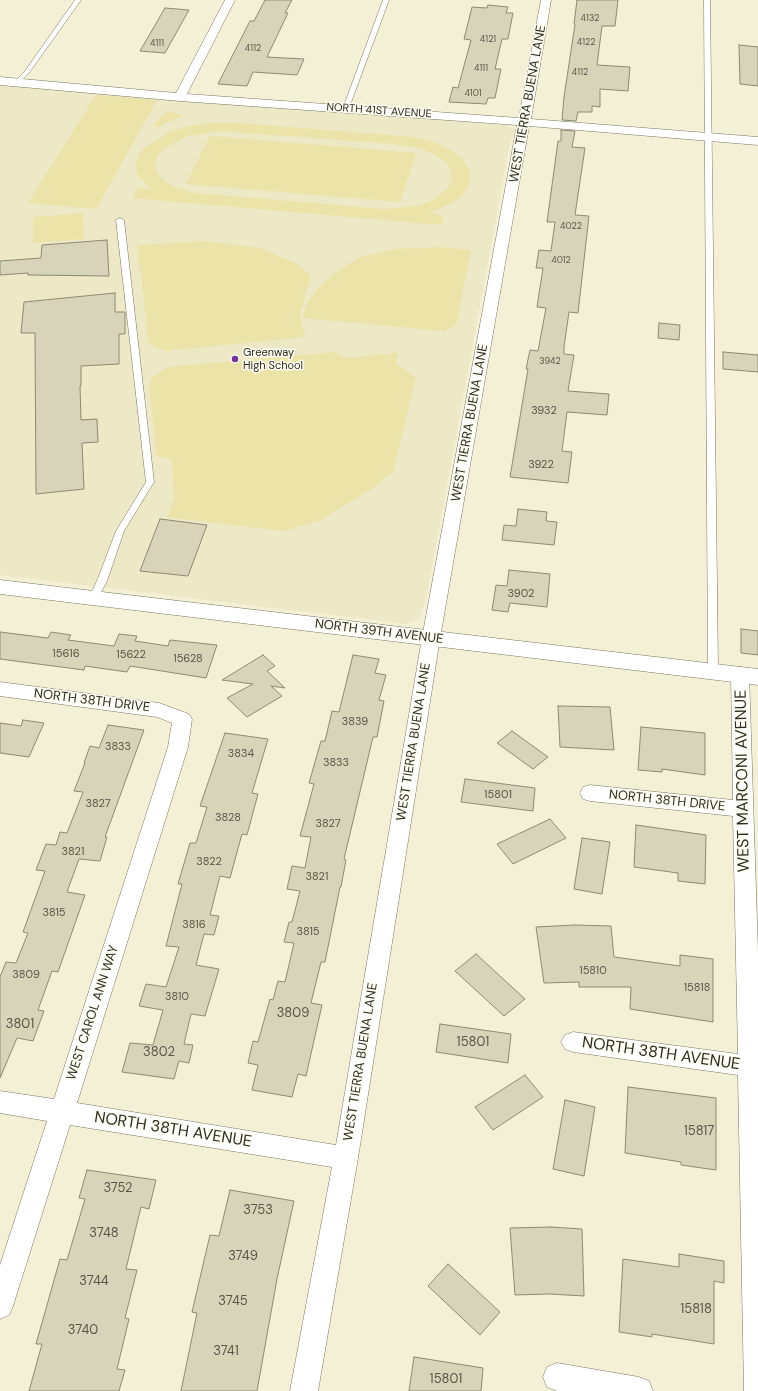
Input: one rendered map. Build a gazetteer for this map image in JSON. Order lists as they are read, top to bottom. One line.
{"streets":{"street":["WEST TIERRA BUENA LANE","NORTH 41ST AVENUE","NORTH 39TH AVENUE","NORTH 38TH DRIVE","WEST MARCONI AVENUE","WEST CAROL ANN WAY","NORTH 38TH AVENUE"]},"crossings":[["WEST TIERRA BUENA LANE","NORTH 41ST AVENUE"],["WEST TIERRA BUENA LANE","NORTH 39TH AVENUE"],["WEST TIERRA BUENA LANE","NORTH 38TH AVENUE"],["NORTH 39TH AVENUE","WEST MARCONI AVENUE"],["NORTH 38TH DRIVE","WEST MARCONI AVENUE"],["NORTH 38TH DRIVE","WEST CAROL ANN WAY"],["WEST MARCONI AVENUE","NORTH 38TH AVENUE"],["WEST CAROL ANN WAY","NORTH 38TH AVENUE"]],"places":["Greenway High School"],"house_numbers":["4132","4121","4122","4111","4112","4111","4112","4101","4022","4012","3942","3932","3922","3902","15616","15622","15628","3839","3833","3834","3833","15801","3827","3828","3827","3821","3822","3821","3815","3816","3815","15810","3809","15818","3810","3809","3801","15801","3802","15817","3752","3753","3748","3749","3744","3745","15818","3740","3741","15801"]}
